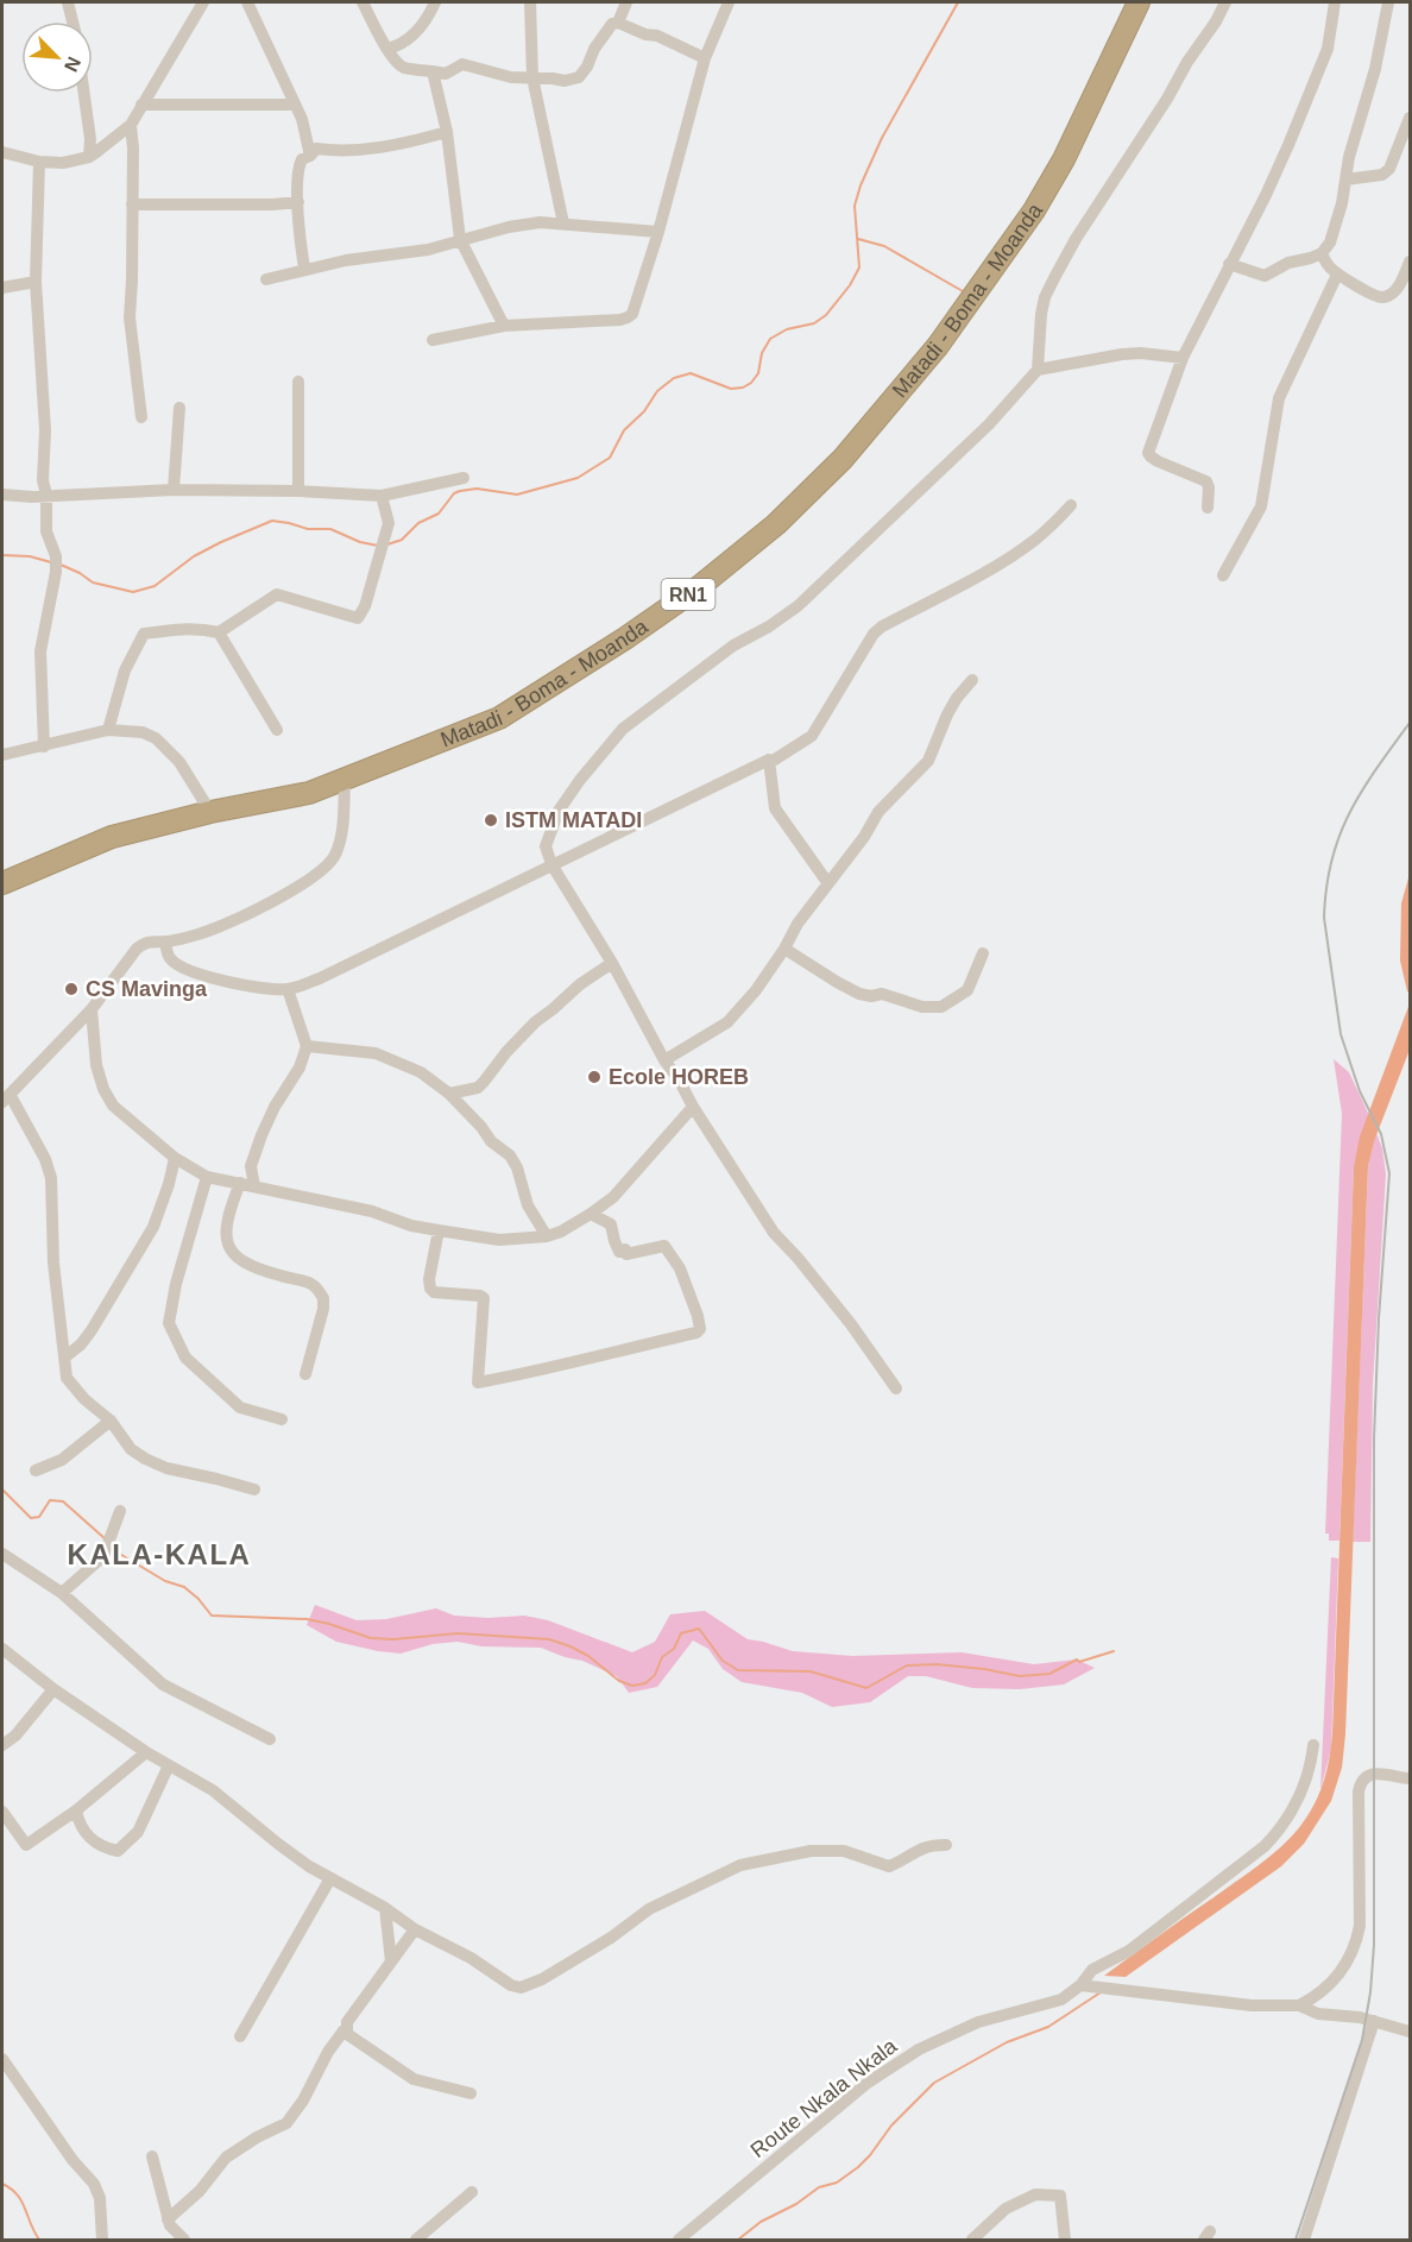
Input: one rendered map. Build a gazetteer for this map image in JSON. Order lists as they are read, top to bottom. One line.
{"streets":{"highway":["Matadi - Boma - Moanda","RN1"],"street":["Route Nkala Nkala"]},"districts":["KALA-KALA"],"places":["ISTM MATADI","CS Mavinga","Ecole HOREB"],"north":"bottom right"}
